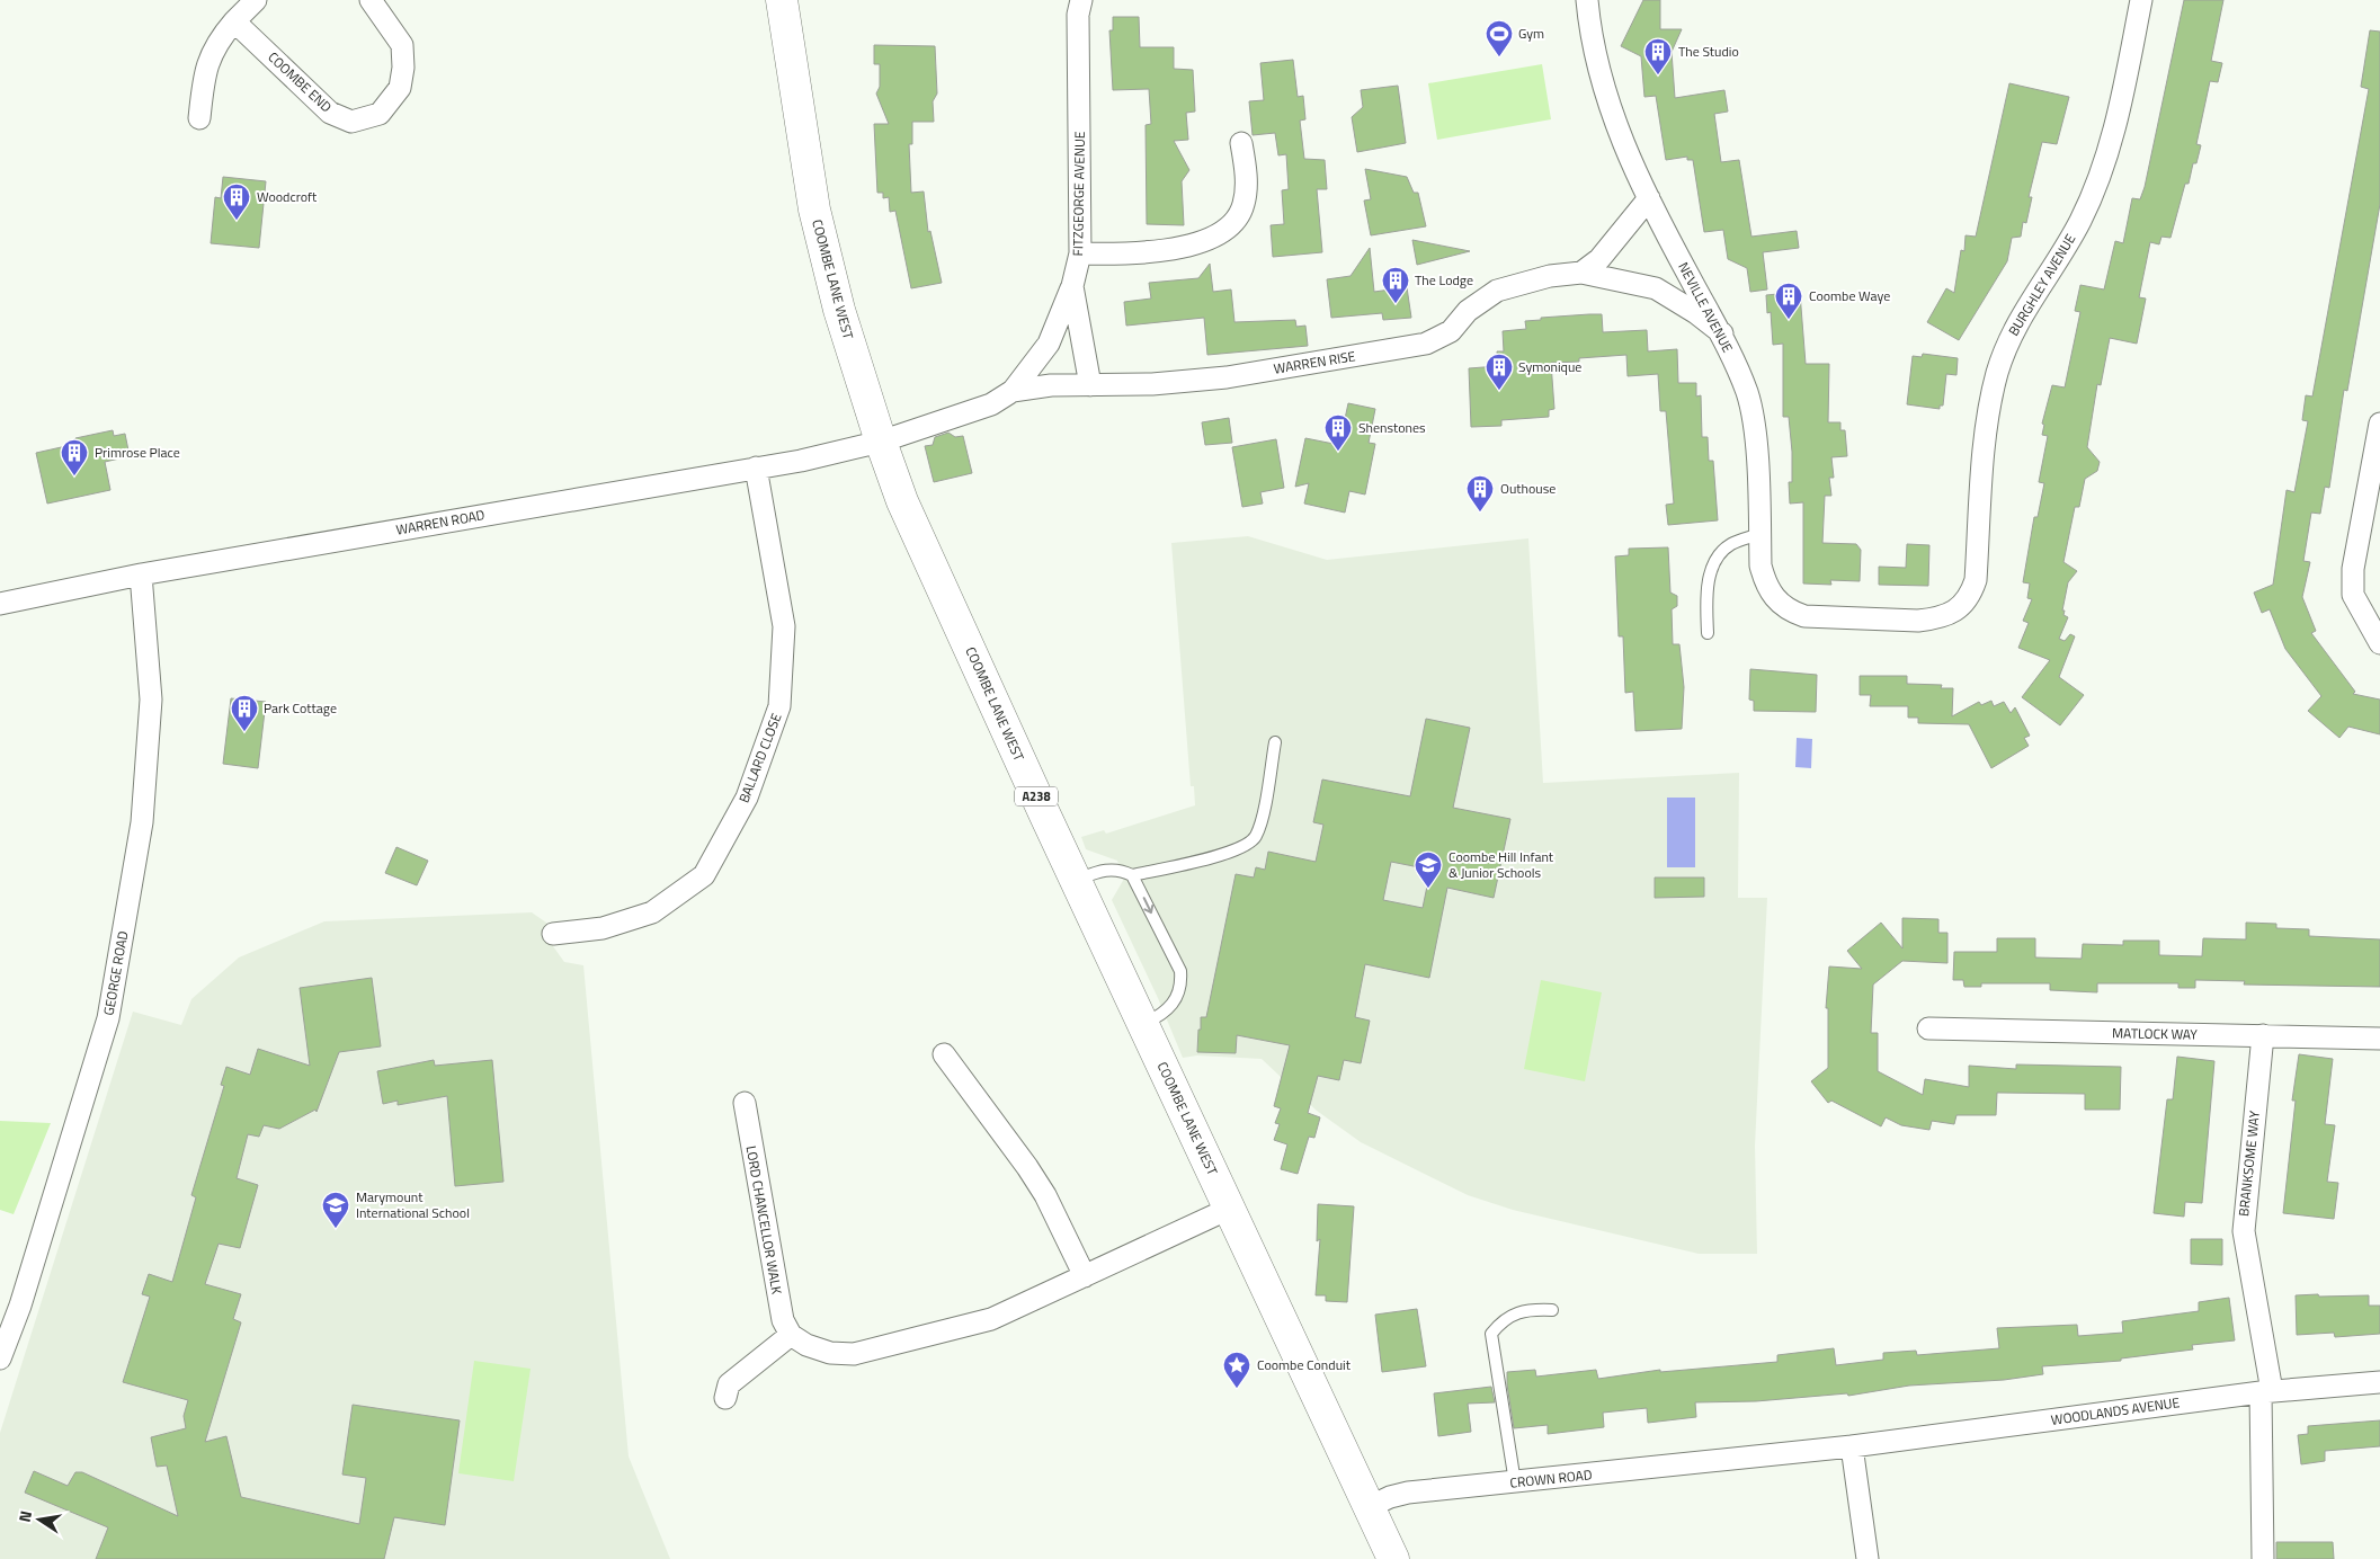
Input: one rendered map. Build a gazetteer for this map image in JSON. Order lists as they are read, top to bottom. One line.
{"streets":{"main road":["COOMBE LANE WEST","A238"],"street":["COOMBE END","FITZGEORGE AVENUE","BURGHLEY AVENUE","NEVILLE AVENUE","WARREN RISE","WARREN ROAD","BALLARD CLOSE","GEORGE ROAD","MATLOCK WAY","BRANKSOME WAY","LORD CHANCELLOR WALK","WOODLANDS AVENUE","CROWN ROAD"]},"crossings":[["FITZGEORGE AVENUE","WARREN RISE"],["COOMBE LANE WEST","WARREN RISE"],["COOMBE LANE WEST","WARREN ROAD"],["COOMBE LANE WEST","CROWN ROAD"],["BURGHLEY AVENUE","NEVILLE AVENUE"],["NEVILLE AVENUE","WARREN RISE"],["WARREN RISE","WARREN ROAD"],["WARREN ROAD","BALLARD CLOSE"],["WARREN ROAD","GEORGE ROAD"],["MATLOCK WAY","BRANKSOME WAY"],["BRANKSOME WAY","WOODLANDS AVENUE"],["WOODLANDS AVENUE","CROWN ROAD"]],"places":{"sports":["Gym"],"building":["The Studio","Woodcroft","The Lodge","Coombe Waye","Symonique","Shenstones","Primrose Place","Outhouse","Park Cottage"],"school or university":["Coombe Hill Infant & Junior Schools","Marymount International School"],"place":["Coombe Conduit"]},"north":"left"}
